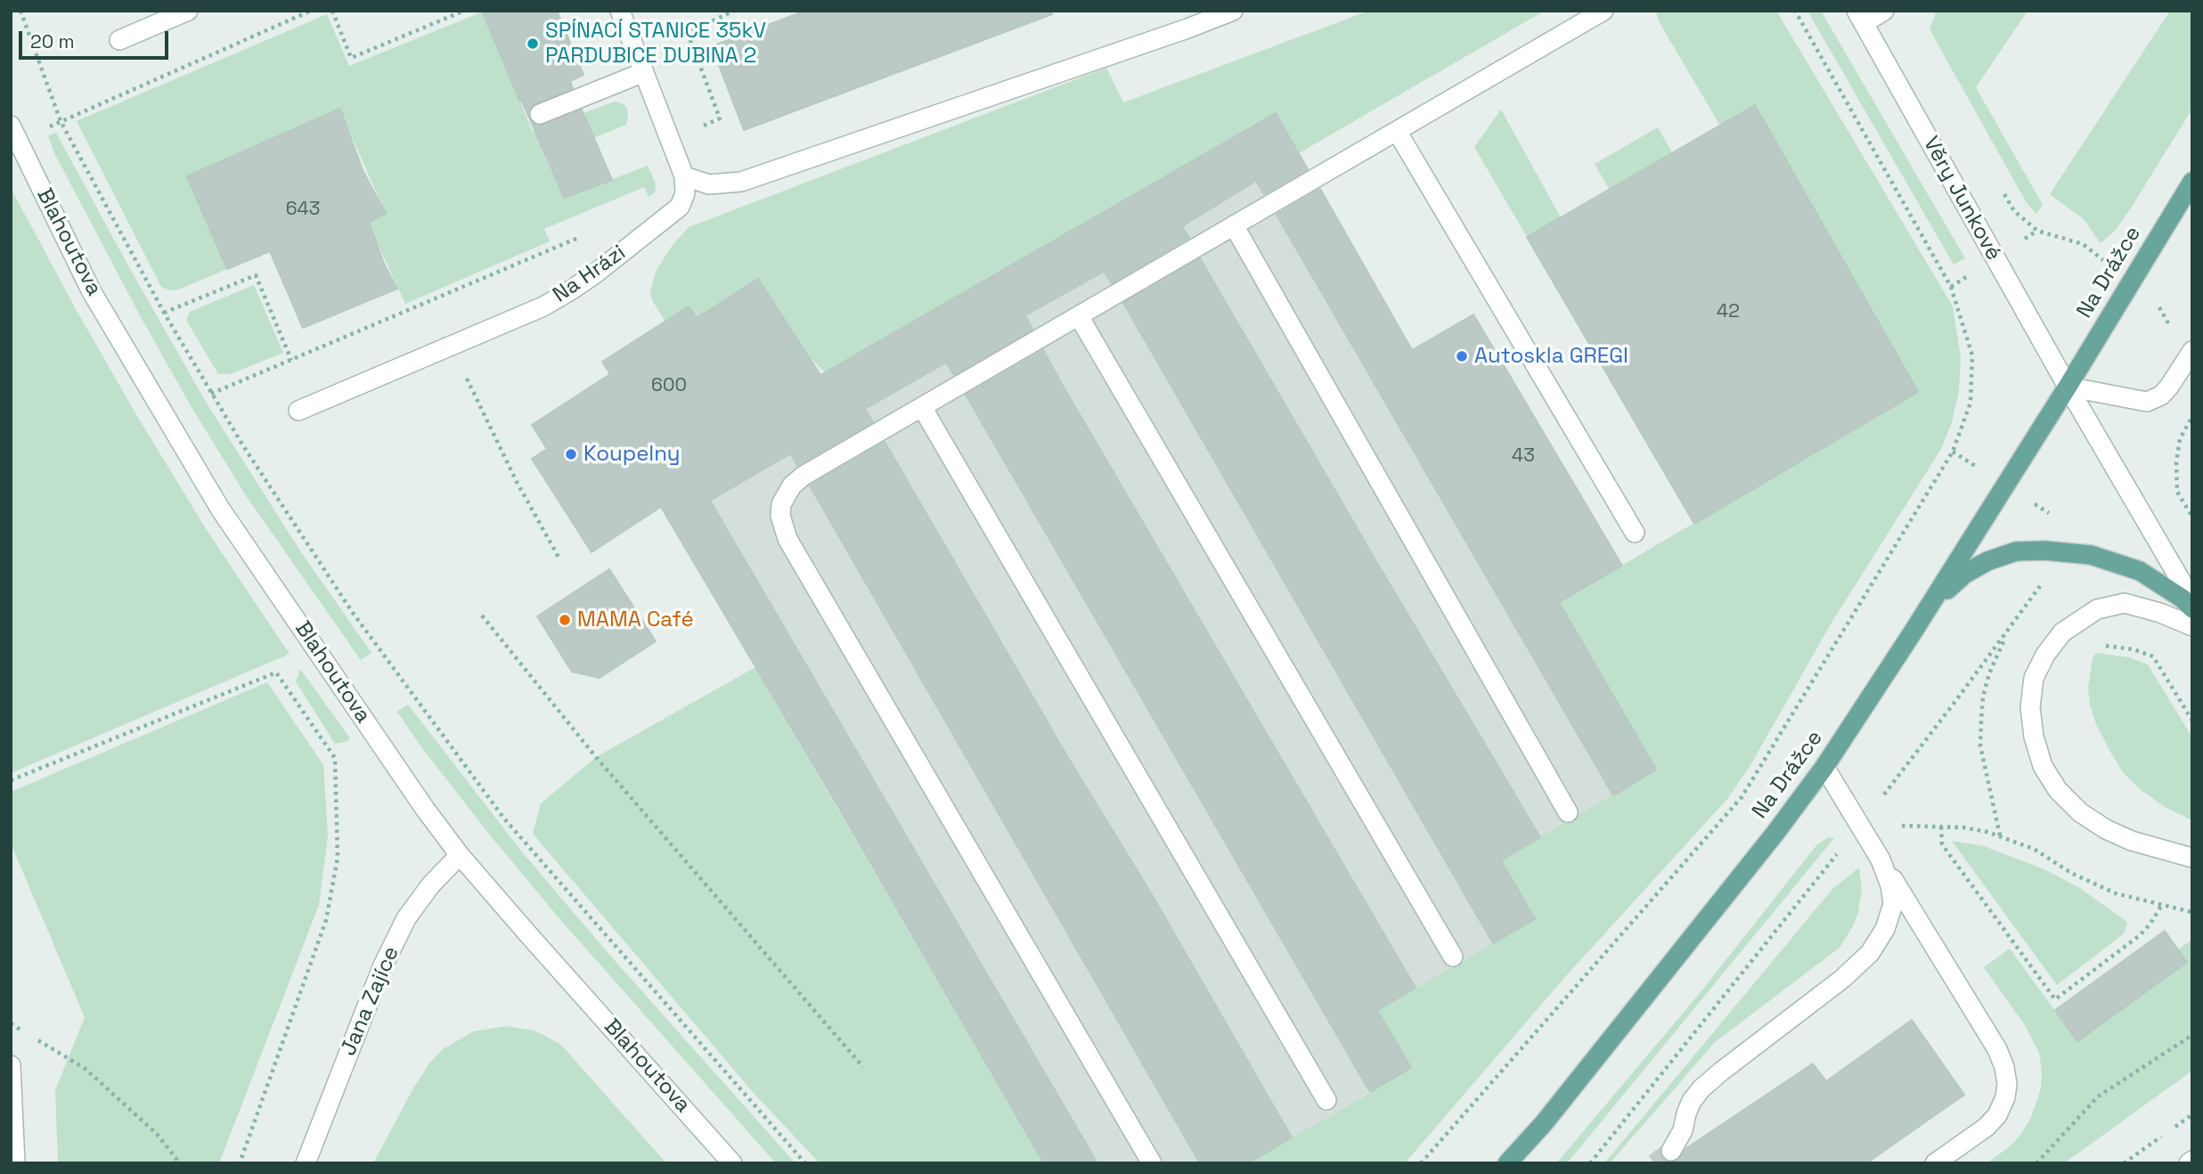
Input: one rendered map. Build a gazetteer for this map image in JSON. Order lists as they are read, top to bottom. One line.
{"streets":{"main road":["Na Drážce"],"street":["Věry Junkové","Blahoutova","Na Hrázi","Jana Zajíce"]},"crossings":[["Věry Junkové","Na Drážce"],["Blahoutova","Jana Zajíce"]],"places":["SPÍNACÍ STANICE 35kV PARDUBICE DUBINA 2","Autoskla GREGI","Koupelny","MAMA Café"],"house_numbers":["643","42","600","43"],"scale_bar":"20 m"}
